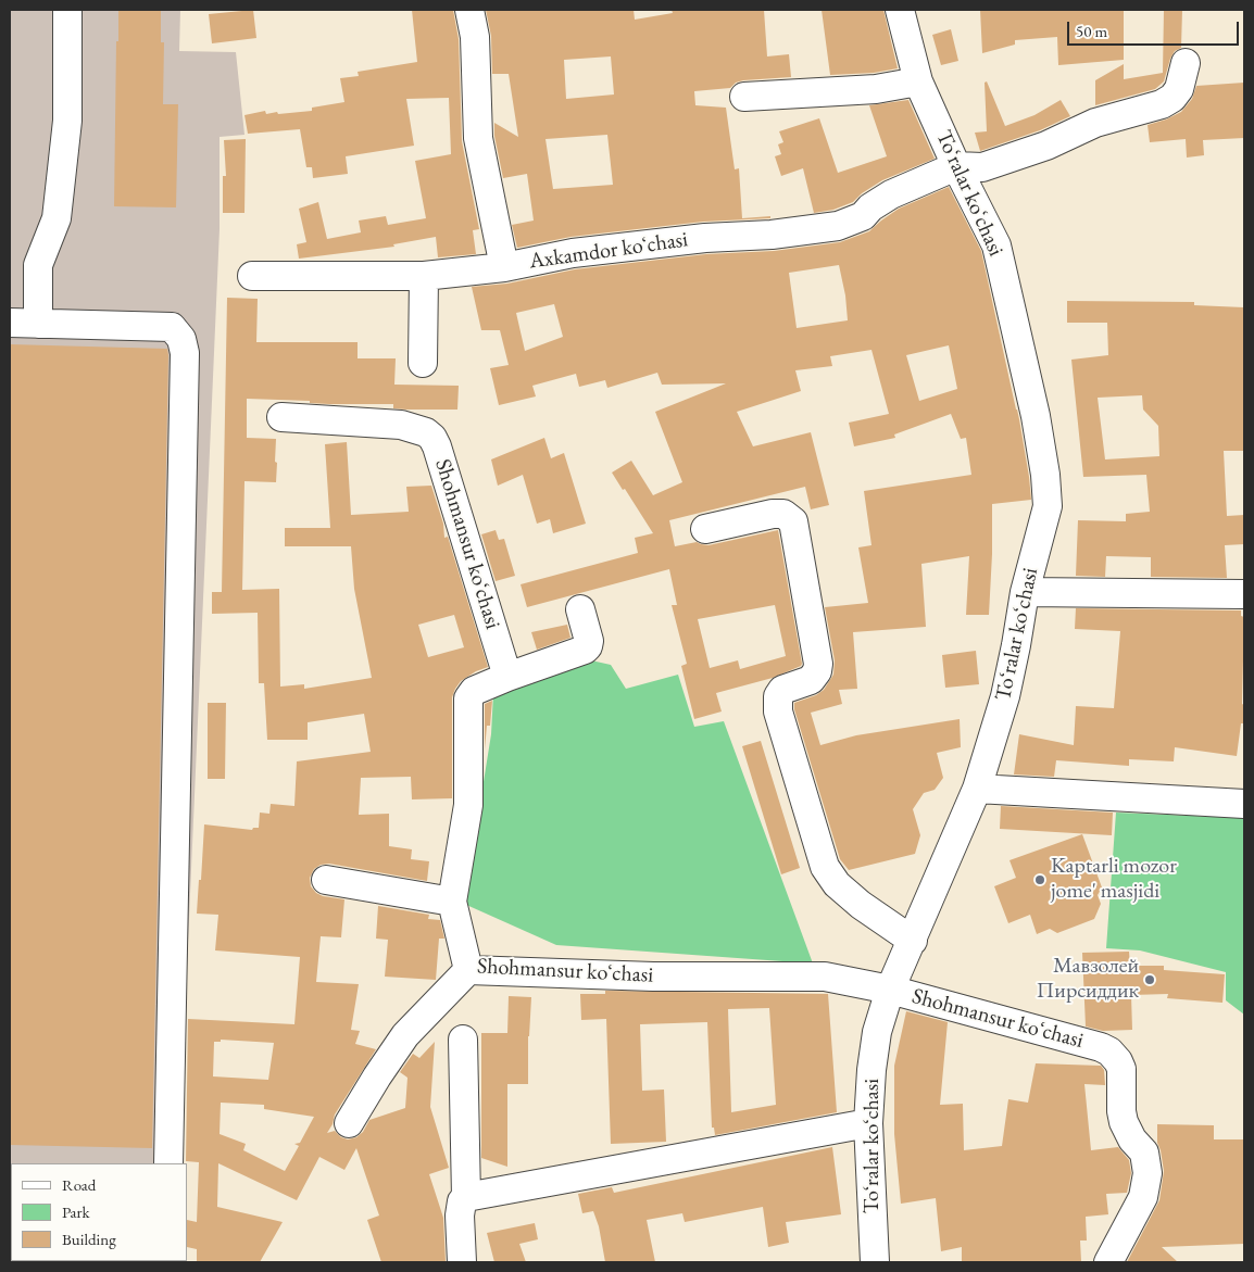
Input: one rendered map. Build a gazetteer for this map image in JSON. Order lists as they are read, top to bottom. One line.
{"streets":{"street":["Toʻralar koʻchasi","Axkamdor koʻchasi","Shohmansur koʻchasi"]},"crossings":[["Toʻralar koʻchasi","Axkamdor koʻchasi"],["Toʻralar koʻchasi","Shohmansur koʻchasi"]],"places":["Kaptarli mozor jome' masjidi","Мавзолей Пирсиддик"],"legend":["Road","Park","Building"],"scale_bar":"50 m"}
